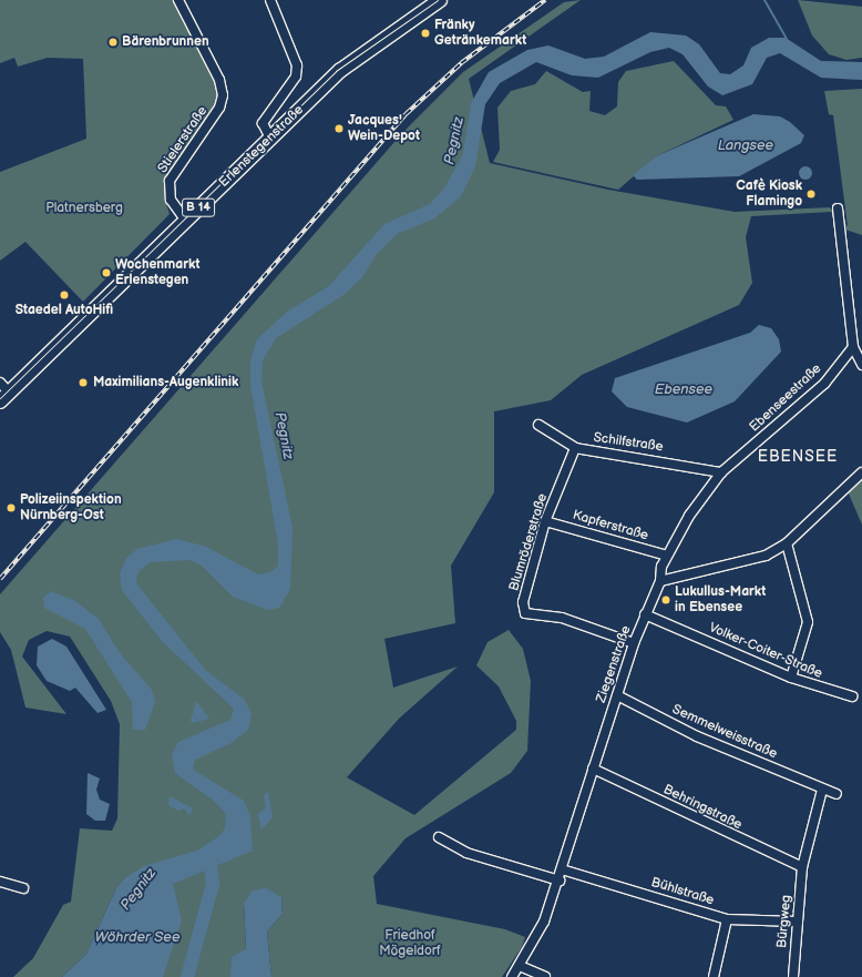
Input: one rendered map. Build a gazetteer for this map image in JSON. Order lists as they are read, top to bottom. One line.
{"streets":{"main road":["Erlenstegenstraße","B 14"],"street":["Stielerstraße","Ebenseestraße","Schilfstraße","Kapferstraße","Blumröderstraße","Volker-Coiter-Straße","Ziegenstraße","Semmelweisstraße","Behringstraße","Bühlstraße","Bürgweg"]},"crossings":[["Stielerstraße","Erlenstegenstraße"],["Ebenseestraße","Schilfstraße"],["Ebenseestraße","Kapferstraße"],["Ebenseestraße","Ziegenstraße"],["Schilfstraße","Blumröderstraße"],["Kapferstraße","Blumröderstraße"],["Blumröderstraße","Ziegenstraße"],["Volker-Coiter-Straße","Ziegenstraße"],["Ziegenstraße","Semmelweisstraße"],["Ziegenstraße","Behringstraße"],["Ziegenstraße","Bühlstraße"],["Behringstraße","Bürgweg"],["Bühlstraße","Bürgweg"]],"districts":["EBENSEE"],"water":["Pegnitz","Langsee","Ebensee","Wöhrder See"],"parks":["Platnersberg","Friedhof Mögeldorf"],"places":["Fränky Getränkemarkt","Bärenbrunnen","Jacques' Wein-Depot","Cafè Kiosk Flamingo","Wochenmarkt Erlenstegen","Staedel AutoHifi","Maximilians-Augenklinik","Polizeiinspektion Nürnberg-Ost","Lukullus-Markt in Ebensee"]}
